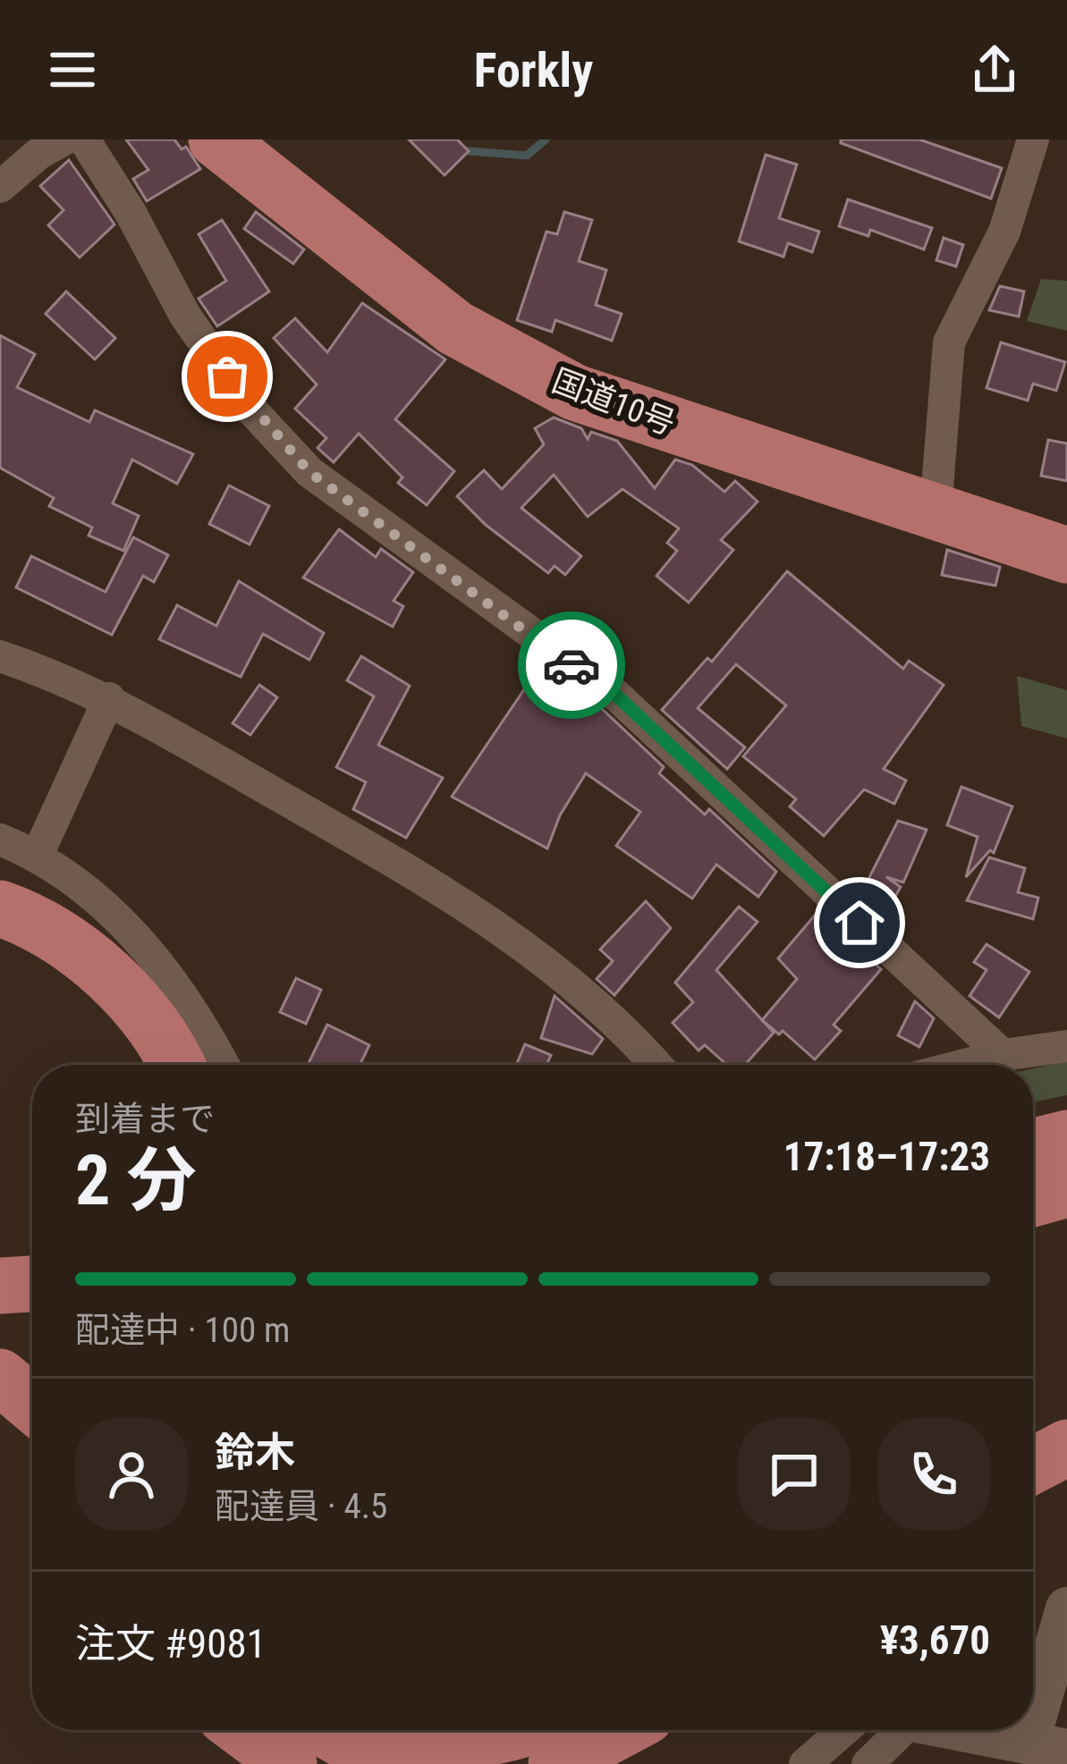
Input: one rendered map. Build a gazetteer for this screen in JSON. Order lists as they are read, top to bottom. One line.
{"streets":{"highway":["国道10号"]},"page":{"header":"Forkly","heading":["2 分","到着まで","17:18–17:23"],"panel":["鈴木","配達員 · 4.5","注文 #9081","¥3,670"],"bar":"配達中 · 100 m"}}
